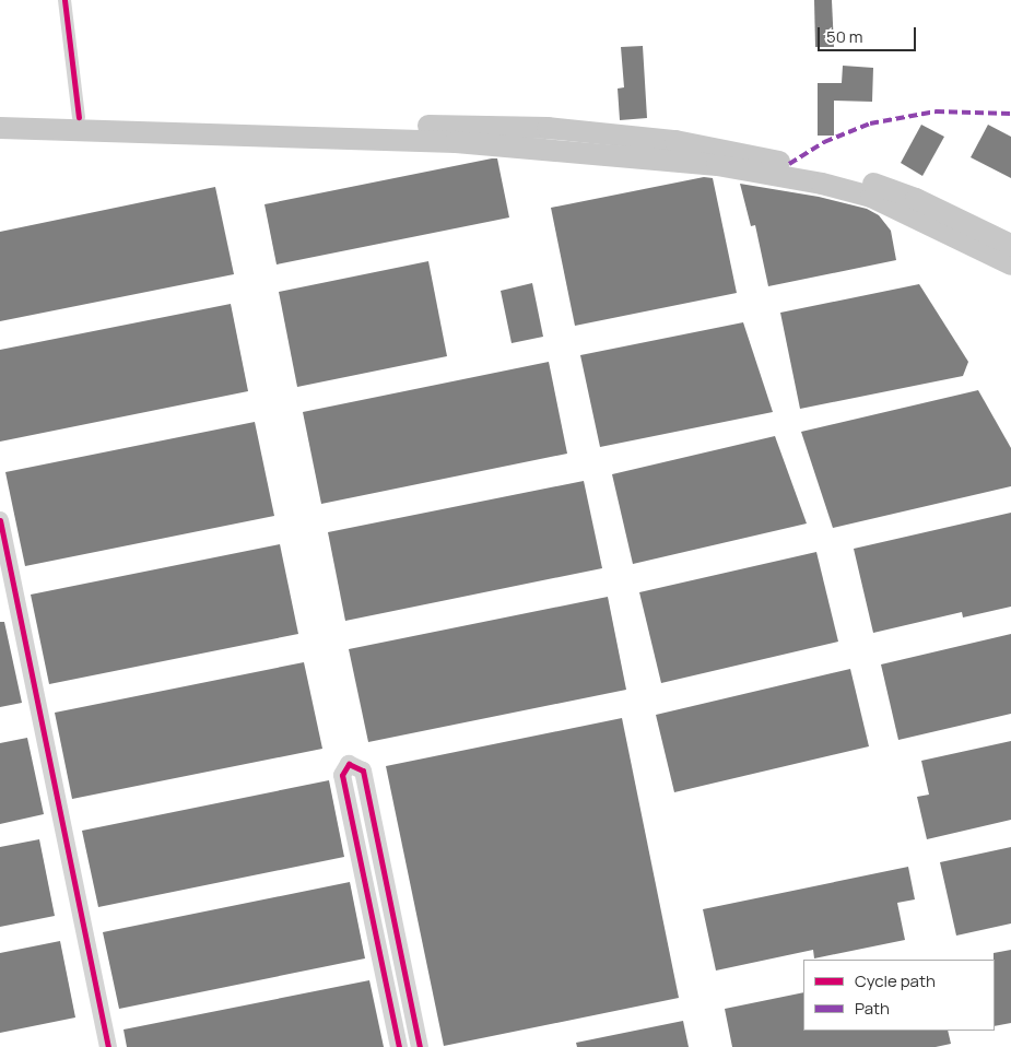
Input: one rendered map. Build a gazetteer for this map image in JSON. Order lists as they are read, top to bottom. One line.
{"legend":["Cycle path","Path"],"scale_bar":"50 m"}
